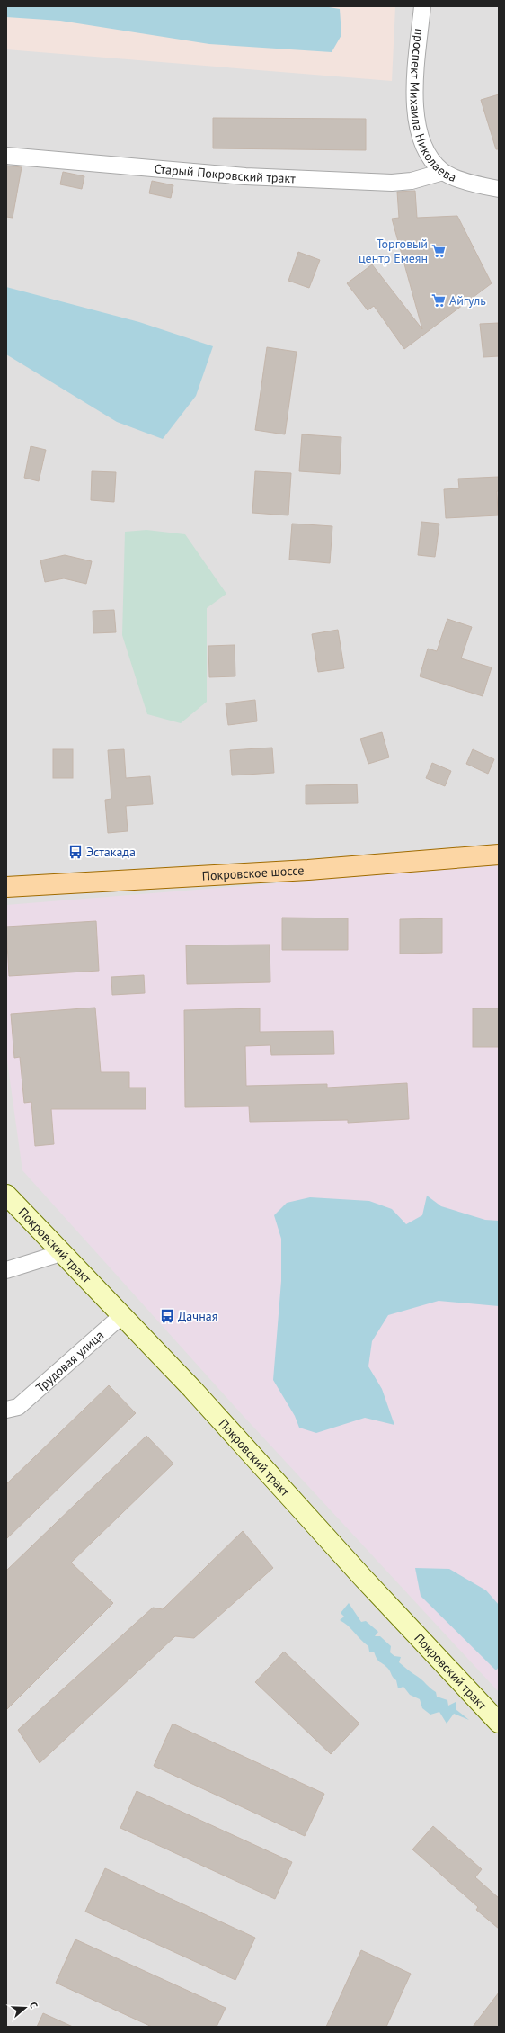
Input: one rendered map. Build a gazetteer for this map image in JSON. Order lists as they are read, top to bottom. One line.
{"streets":{"main road":["Покровское шоссе","Покровский тракт"],"street":["проспект Михаила Николаева","Старый Покровский тракт","Трудовая улица"]},"crossings":[["проспект Михаила Николаева","Старый Покровский тракт"],["Покровский тракт","Трудовая улица"]],"places":{"supermarket":["Торговый центр Емеян","Айгуль"],"bus stop":["Эстакада","Дачная"]},"north":"right"}
